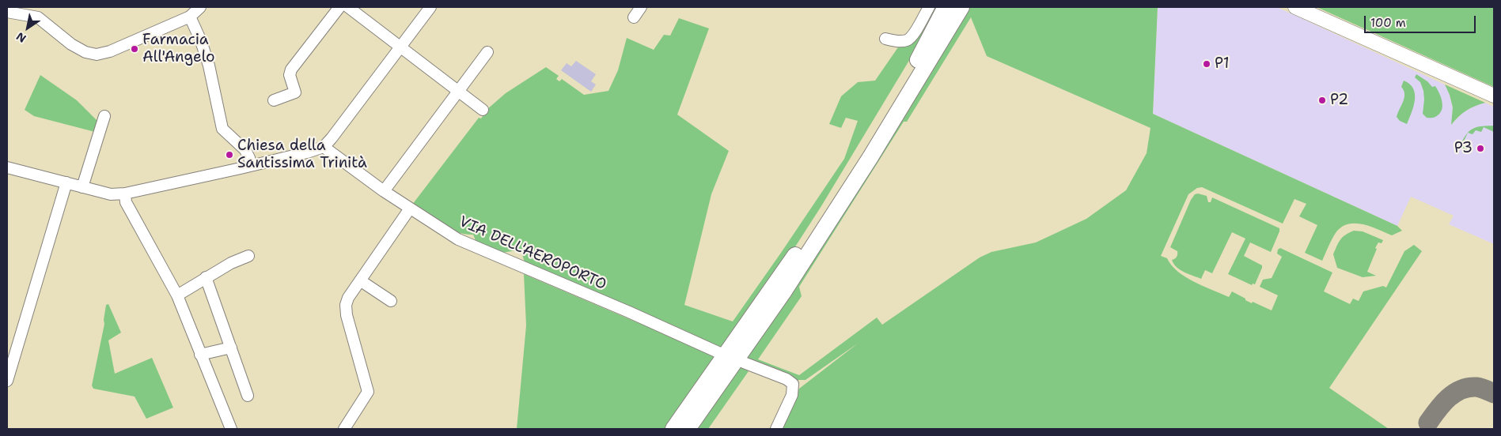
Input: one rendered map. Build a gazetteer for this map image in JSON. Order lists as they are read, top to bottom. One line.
{"streets":{"street":["VIA DELL'AEROPORTO"]},"places":["Farmacia All'Angelo","P1","P2","P3","Chiesa della Santissima Trinità"],"scale_bar":"100 m","north":"bottom left"}
